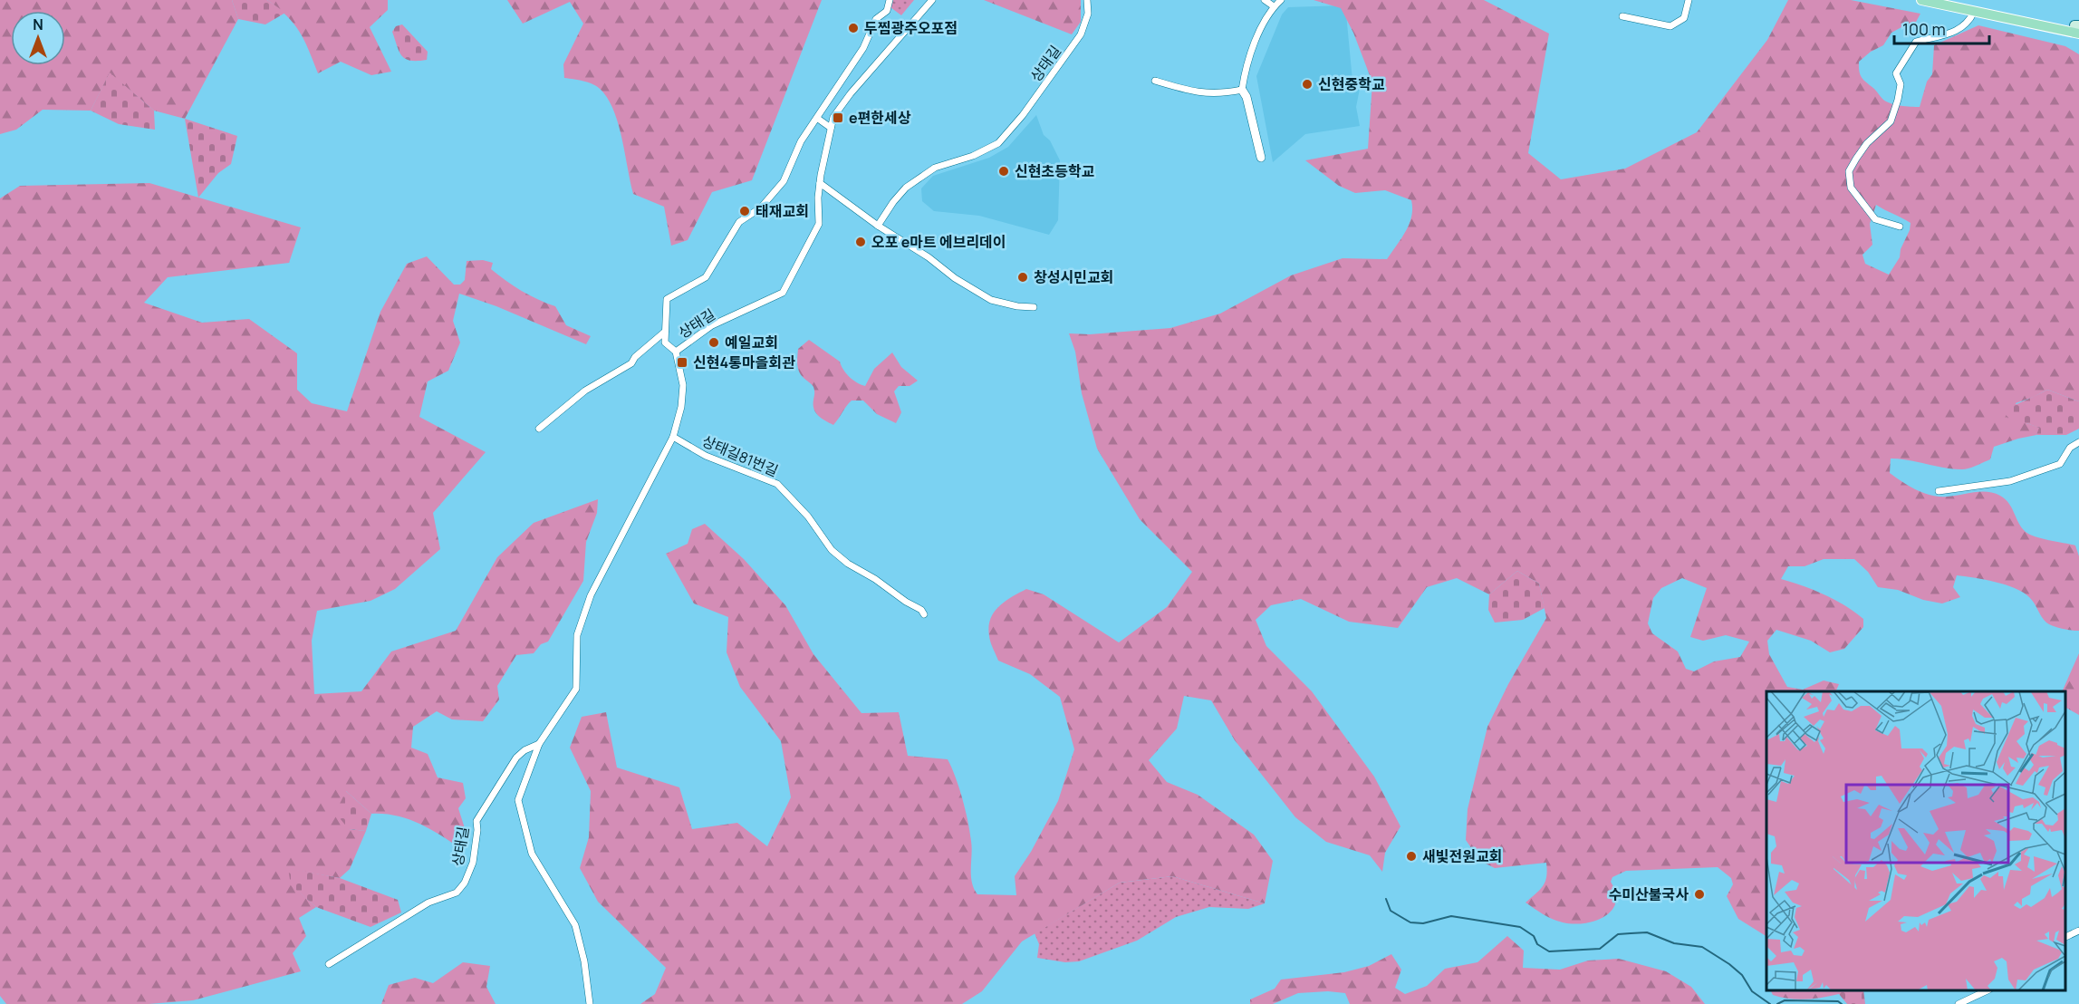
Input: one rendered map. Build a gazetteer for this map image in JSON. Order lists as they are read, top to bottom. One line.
{"streets":{"street":["상태길","상태길81번길"]},"crossings":[["상태길","상태길81번길"]],"places":{"other":["두찜광주오포점","신현중학교","신현초등학교","태재교회","오포 e마트 에브리데이","창성시민교회","예일교회","새빛전원교회","수미산불국사"],"transit":["e편한세상","신현4통마을회관"]},"scale_bar":"100 m","north":"top"}
